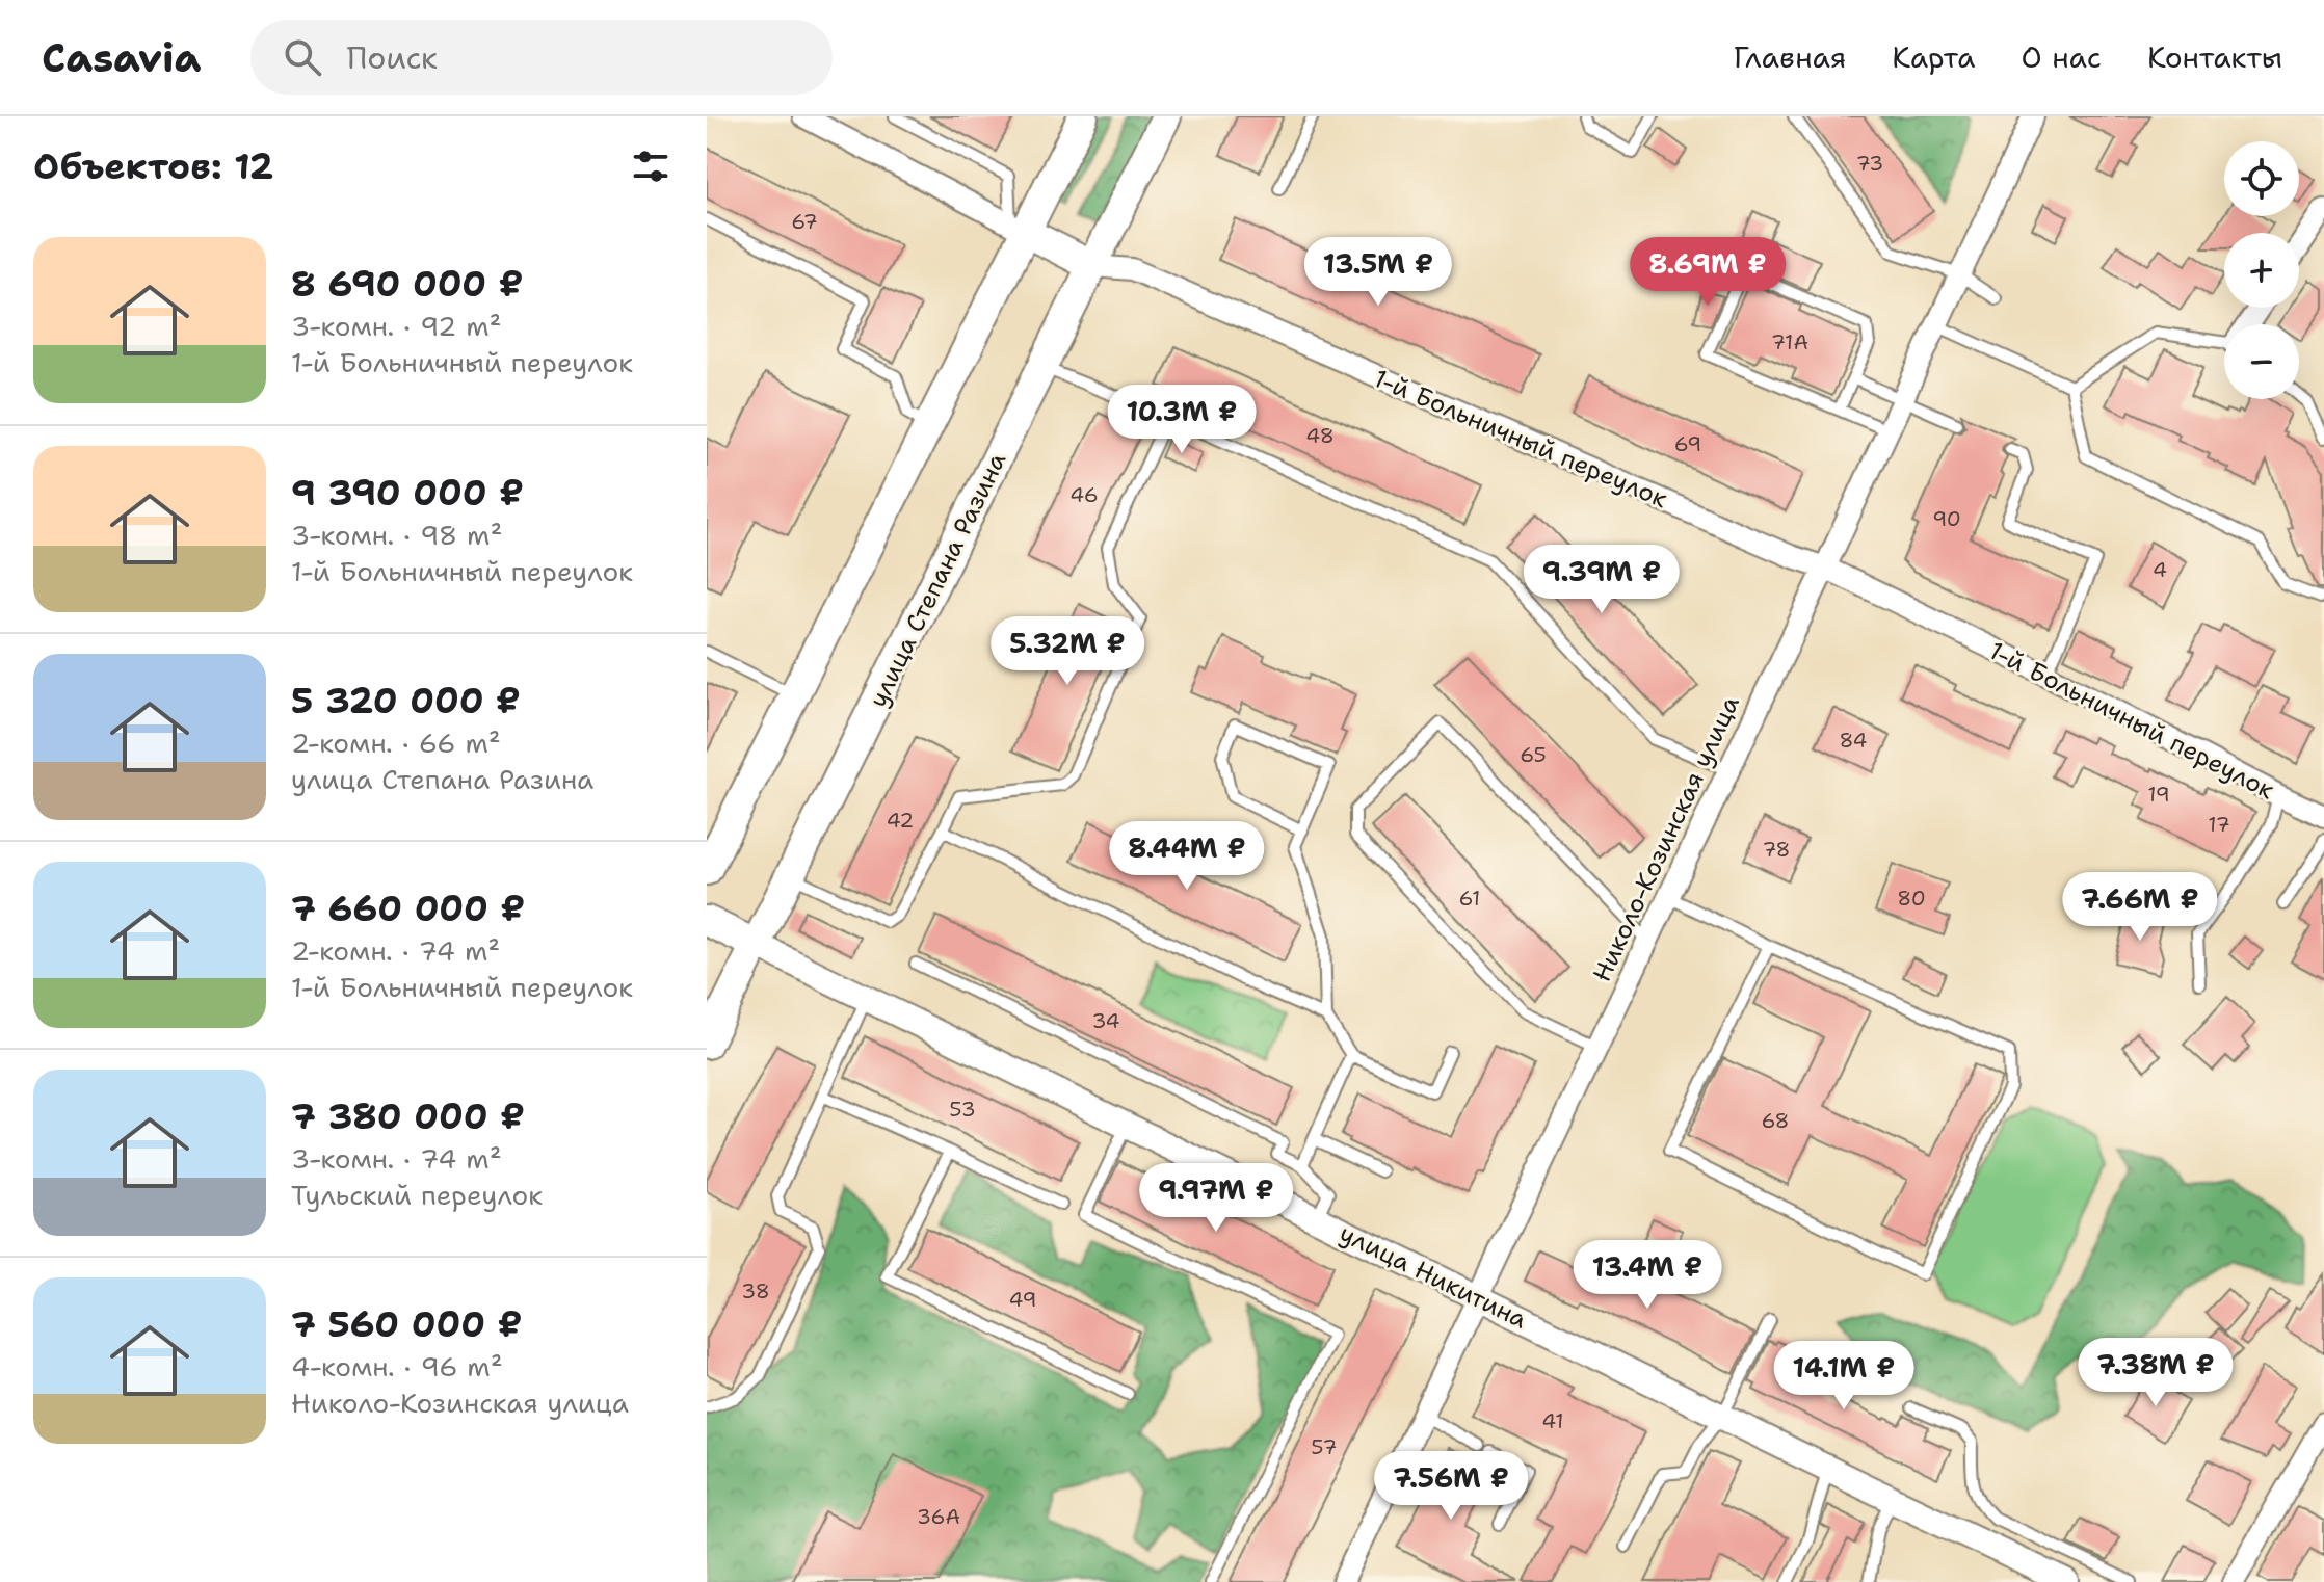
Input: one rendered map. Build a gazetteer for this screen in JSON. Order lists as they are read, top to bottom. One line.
{"streets":{"main road":["1-й Больничный переулок","улица Степана Разина"],"street":["Николо-Козинская улица","улица Никитина"]},"crossings":[["1-й Больничный переулок","улица Степана Разина"],["1-й Больничный переулок","Николо-Козинская улица"],["улица Степана Разина","улица Никитина"],["Николо-Козинская улица","улица Никитина"]],"house_numbers":["73","67","71А","48","69","46","90","4","84","65","19","42","17","78","61","80","34","53","68","38","49","41","57","36А"],"page":{"header":"Casavia","search":"Поиск","nav":["Главная","Карта","О нас","Контакты"],"heading":"Объектов: 12","map_buttons":["+","−"],"list":[{"name":"8 690 000 ₽","note":"3-комн. · 92 m² · 1-й Больничный переулок"},{"name":"9 390 000 ₽","note":"3-комн. · 98 m² · 1-й Больничный переулок"},{"name":"5 320 000 ₽","note":"2-комн. · 66 m² · улица Степана Разина"},{"name":"7 660 000 ₽","note":"2-комн. · 74 m² · 1-й Больничный переулок"},{"name":"7 380 000 ₽","note":"3-комн. · 74 m² · Тульский переулок"},{"name":"7 560 000 ₽","note":"4-комн. · 96 m² · Николо-Козинская улица"}],"price":["13.5M ₽","8.69M ₽","10.3M ₽","9.39M ₽","5.32M ₽","8.44M ₽","7.66M ₽","9.97M ₽","13.4M ₽","7.38M ₽","14.1M ₽","7.56M ₽"]}}
